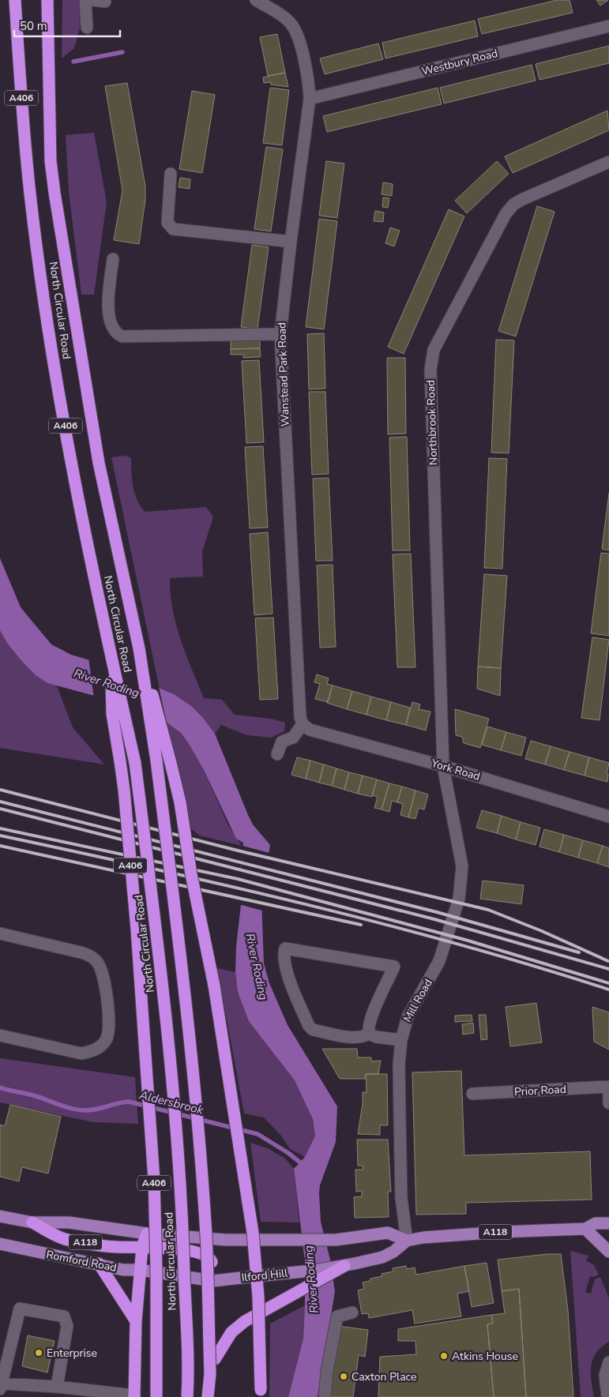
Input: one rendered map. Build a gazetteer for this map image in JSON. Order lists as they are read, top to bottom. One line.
{"streets":{"highway":["A406","North Circular Road","A118"],"main road":["Romford Road","Ilford Hill"],"street":["Westbury Road","Wanstead Park Road","Northbrook Road","York Road","Mill Road","Prior Road"]},"crossings":[["Westbury Road","Wanstead Park Road"],["A406","North Circular Road"],["Wanstead Park Road","York Road"],["Northbrook Road","York Road"],["Northbrook Road","Mill Road"],["York Road","Mill Road"],["Mill Road","A118"],["Mill Road","Ilford Hill"],["A118","Ilford Hill"],["Romford Road","Ilford Hill"]],"water":["River Roding","Aldersbrook"],"places":["Enterprise","Atkins House","Caxton Place"],"scale_bar":"50 m"}
